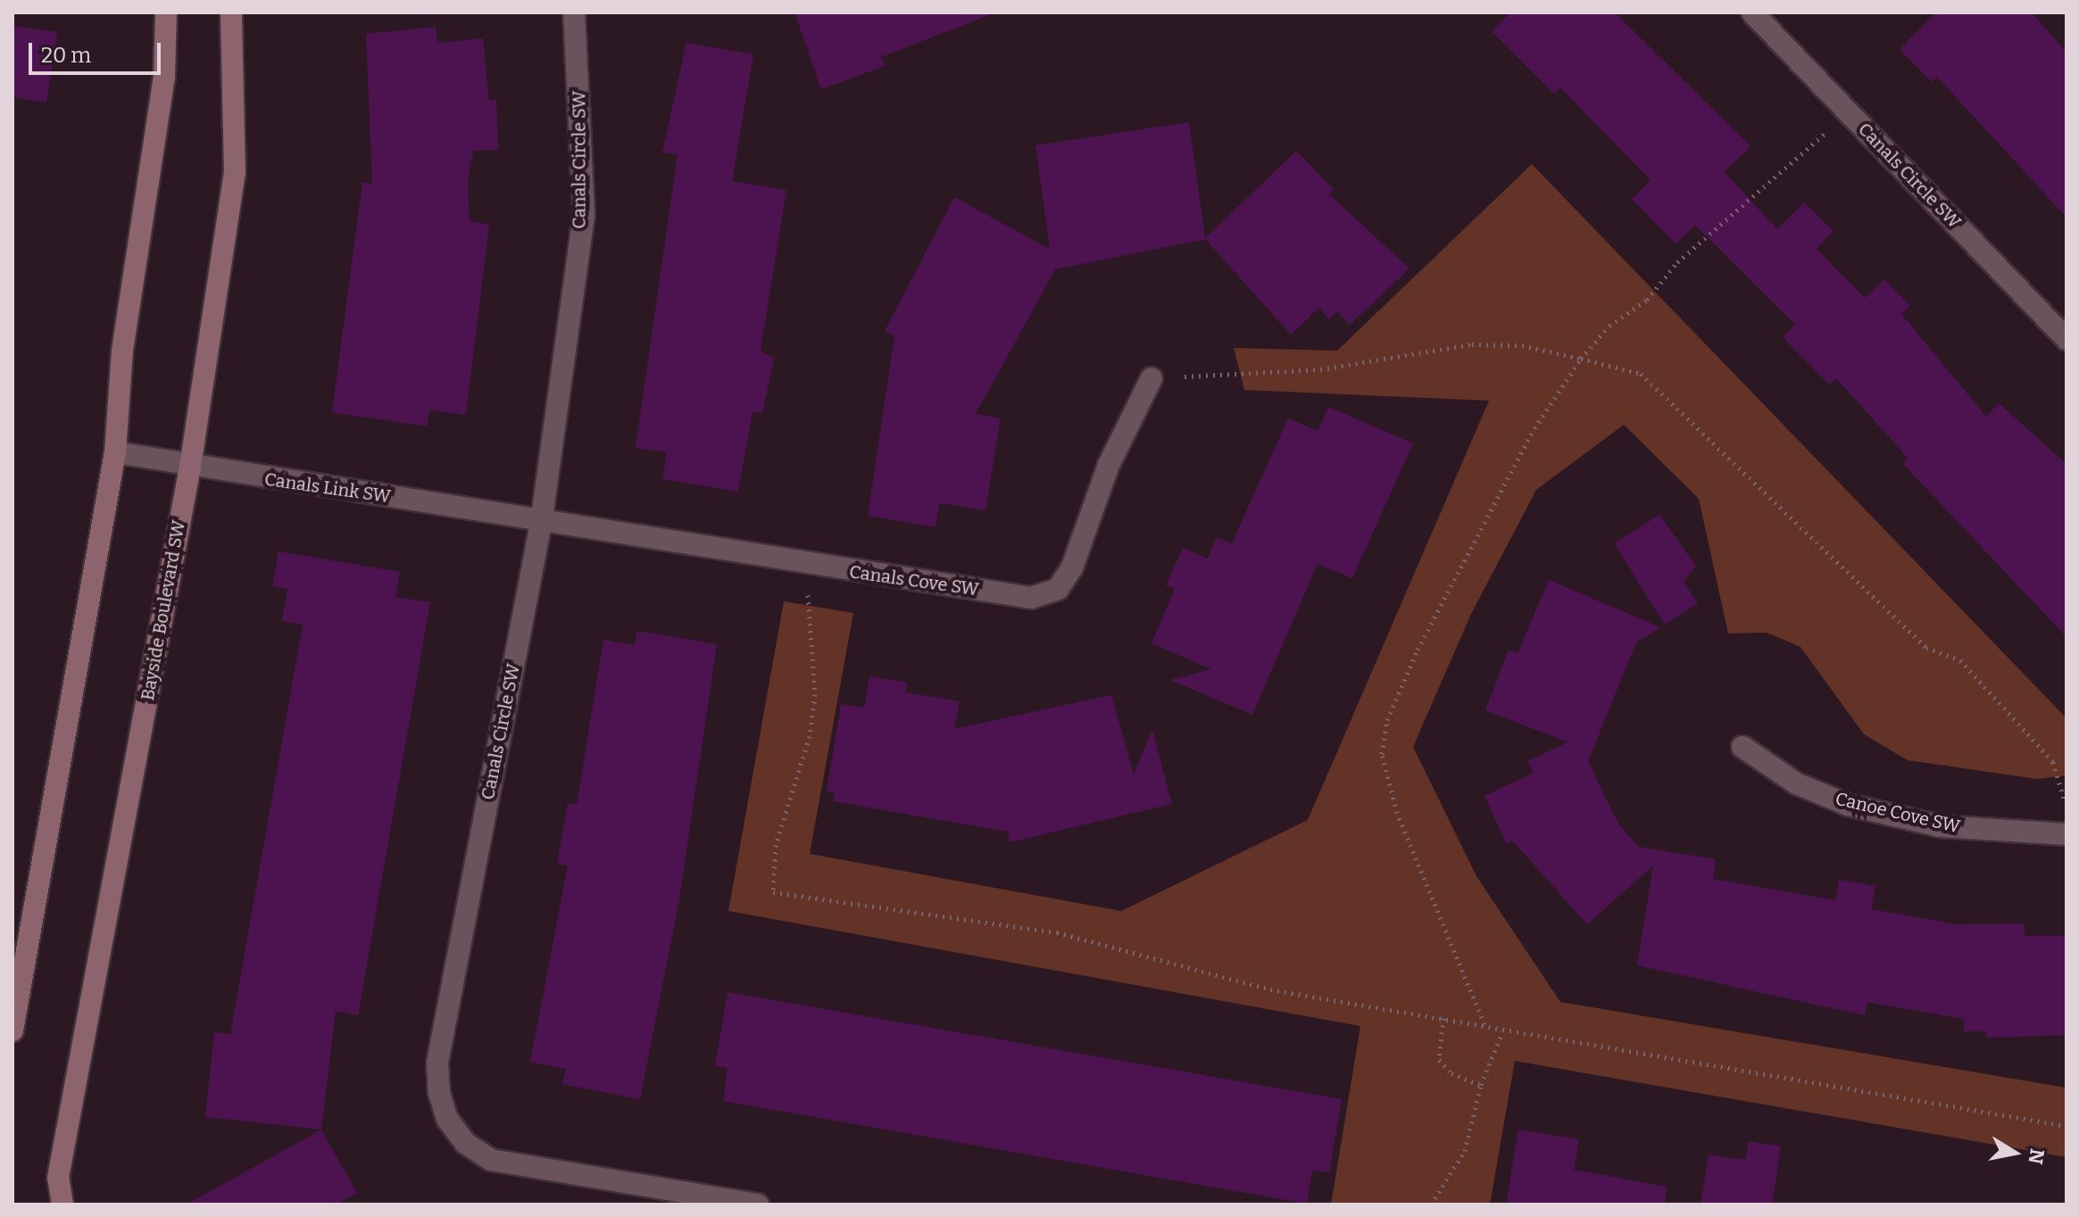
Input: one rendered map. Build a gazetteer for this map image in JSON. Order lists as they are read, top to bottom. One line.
{"streets":{"street":["Canals Circle SW","Canals Link SW","Canals Cove SW","Bayside Boulevard SW","Canoe Cove SW"]},"crossings":[["Canals Circle SW","Canals Link SW"],["Canals Circle SW","Canals Cove SW"],["Canals Link SW","Canals Cove SW"],["Canals Link SW","Bayside Boulevard SW"]],"scale_bar":"20 m","north":"right"}
